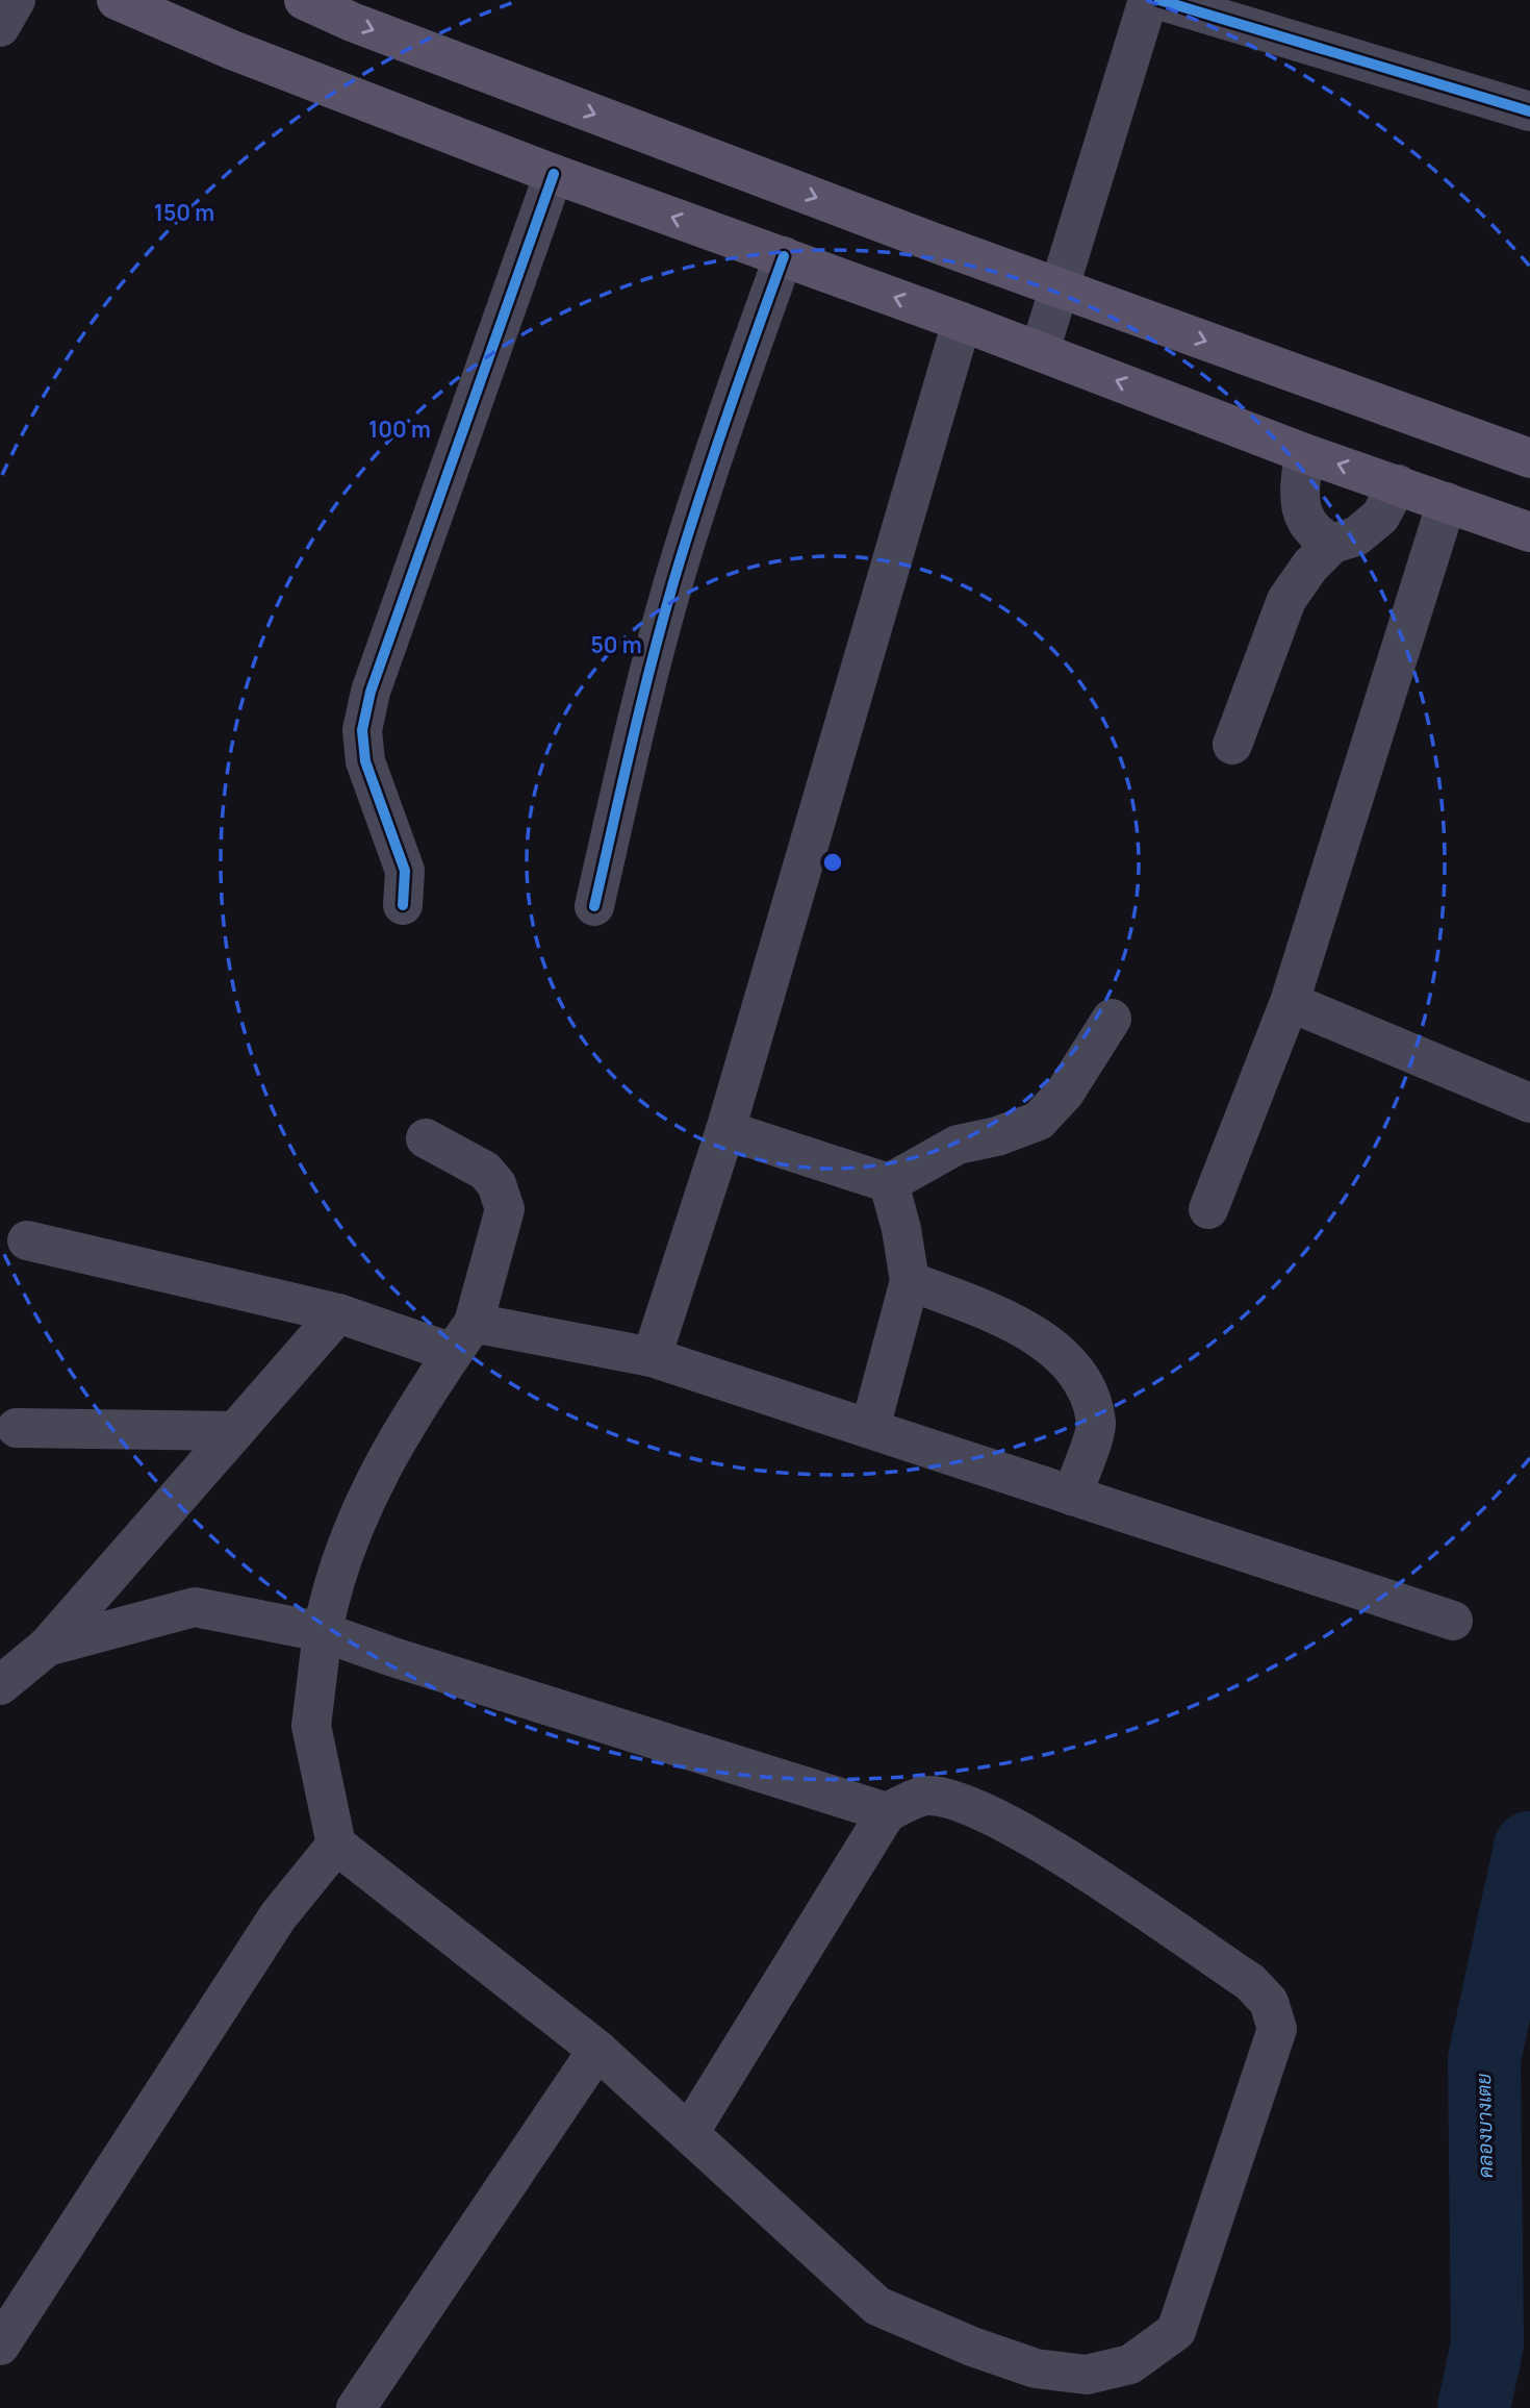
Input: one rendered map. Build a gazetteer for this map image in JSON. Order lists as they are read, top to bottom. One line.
{"water":["คลองบางเตย"],"rings":["150 m","100 m","50 m"]}
